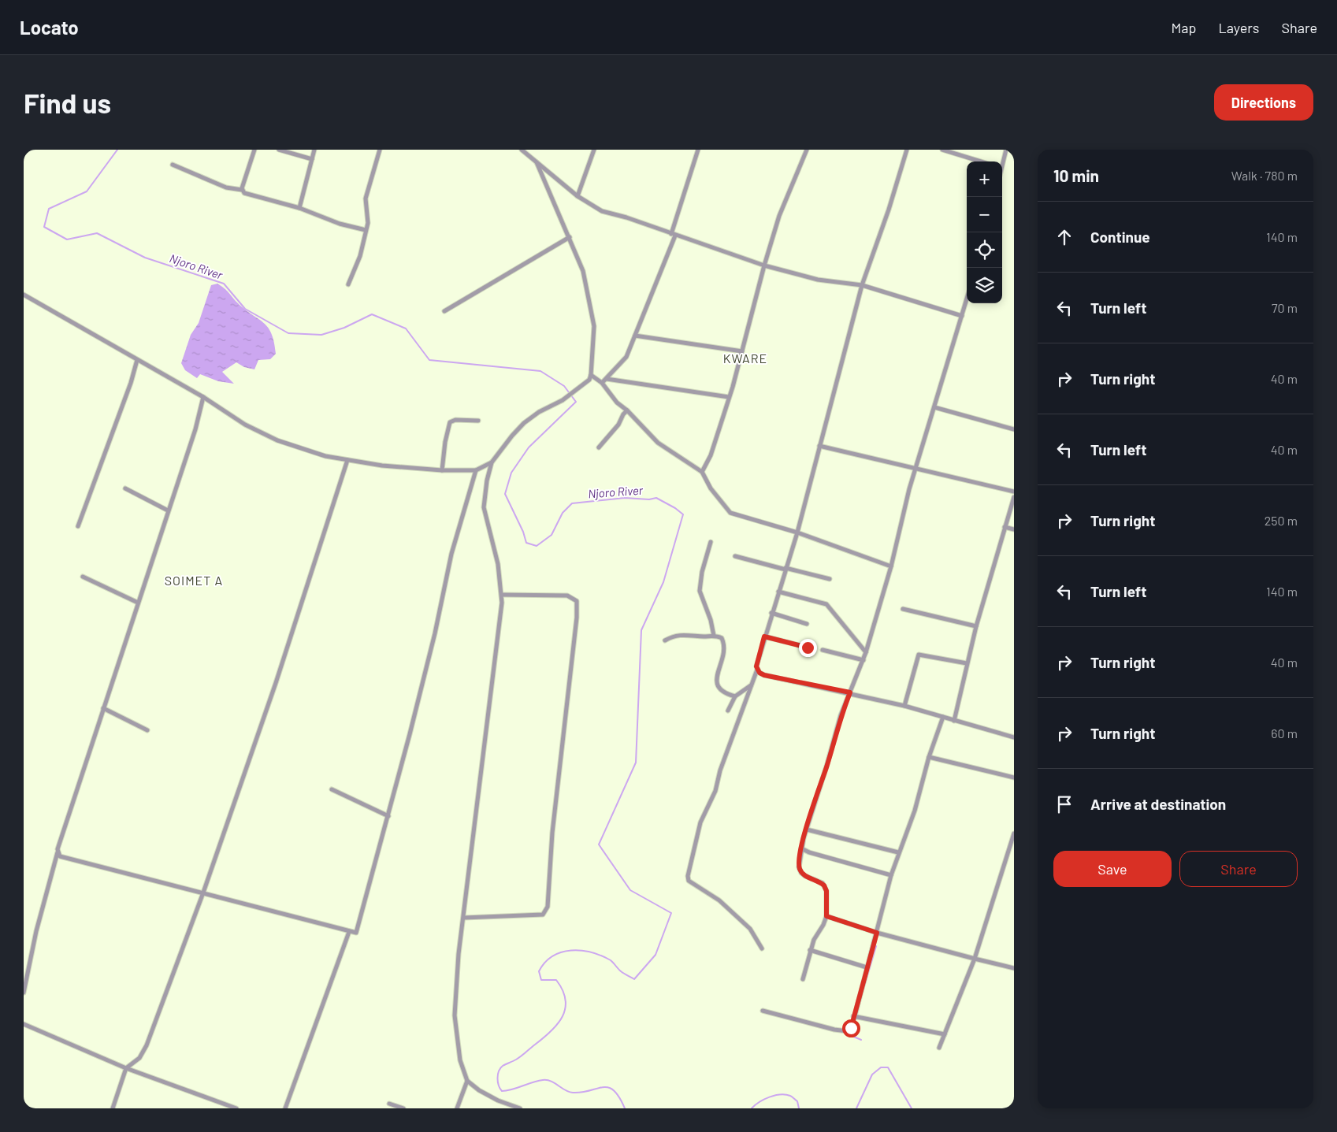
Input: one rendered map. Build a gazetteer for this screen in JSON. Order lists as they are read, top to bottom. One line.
{"districts":["KWARE","SOIMET A"],"water":["Njoro River"],"page":{"header":"Locato","nav":["Map","Layers","Share"],"buttons":["Directions",["Save","Share"]],"title":"Find us","heading":["10 min","Walk · 780 m"],"map_buttons":["+","−"],"list":[["Continue","140 m"],["Turn left","70 m"],["Turn right","40 m"],["Turn left","40 m"],["Turn right","250 m"],["Turn left","140 m"],["Turn right","40 m"],["Turn right","60 m"],"Arrive at destination"]}}
